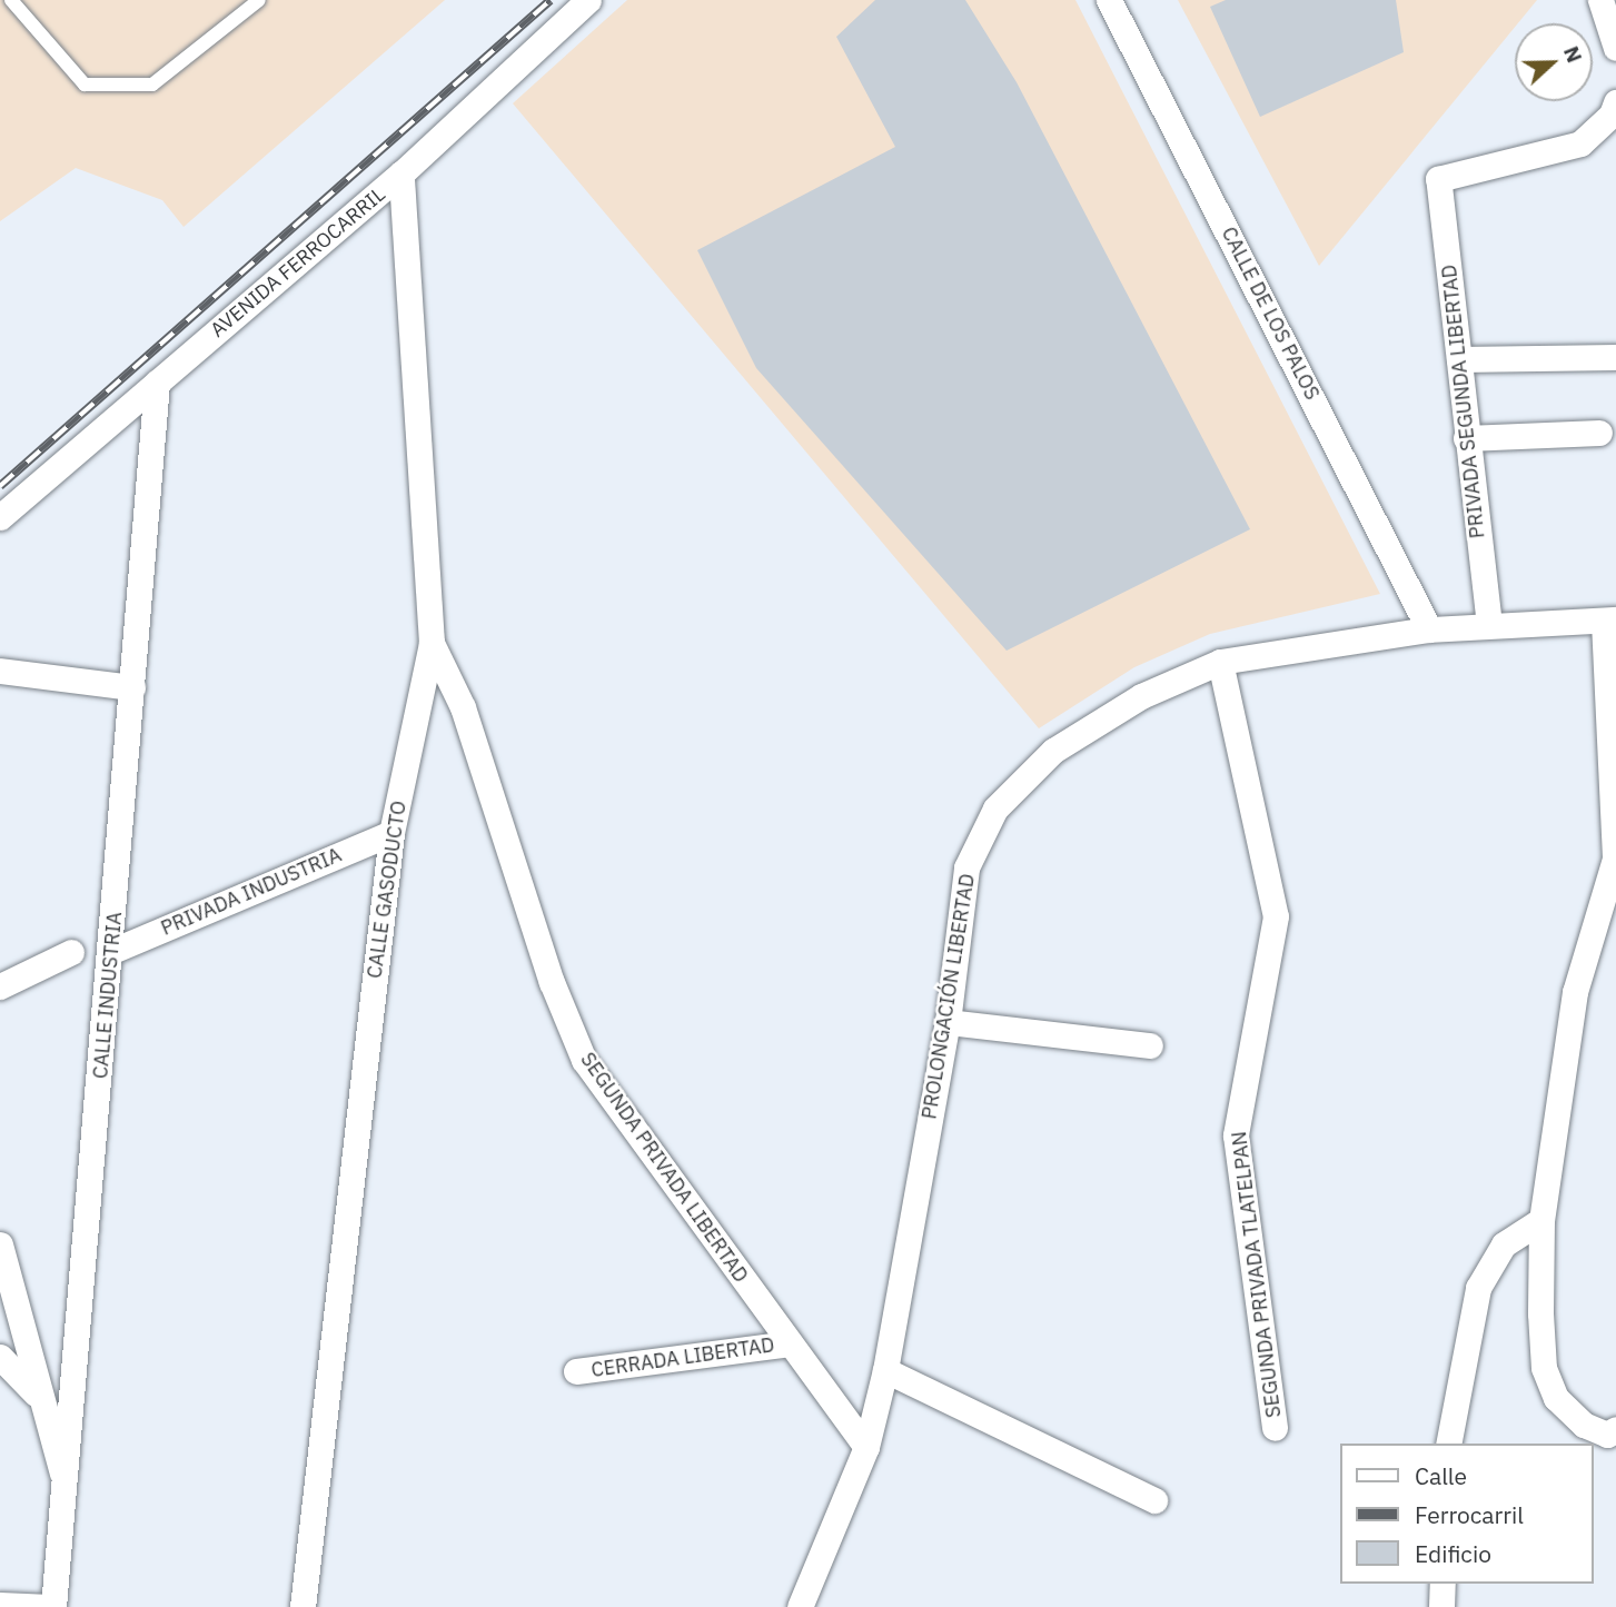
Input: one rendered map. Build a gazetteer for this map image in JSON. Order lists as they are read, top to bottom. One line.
{"streets":{"street":["AVENIDA FERROCARRIL","CALLE DE LOS PALOS","PRIVADA SEGUNDA LIBERTAD","CALLE GASODUCTO","PRIVADA INDUSTRIA","CALLE INDUSTRIA","PROLONGACIÓN LIBERTAD","SEGUNDA PRIVADA LIBERTAD","SEGUNDA PRIVADA TLATELPAN","CERRADA LIBERTAD"]},"crossings":[["AVENIDA FERROCARRIL","CALLE GASODUCTO"],["AVENIDA FERROCARRIL","CALLE INDUSTRIA"],["CALLE DE LOS PALOS","PROLONGACIÓN LIBERTAD"],["PRIVADA SEGUNDA LIBERTAD","PROLONGACIÓN LIBERTAD"],["CALLE GASODUCTO","PRIVADA INDUSTRIA"],["CALLE GASODUCTO","SEGUNDA PRIVADA LIBERTAD"],["PRIVADA INDUSTRIA","CALLE INDUSTRIA"],["PROLONGACIÓN LIBERTAD","SEGUNDA PRIVADA LIBERTAD"],["PROLONGACIÓN LIBERTAD","SEGUNDA PRIVADA TLATELPAN"],["SEGUNDA PRIVADA LIBERTAD","CERRADA LIBERTAD"]],"legend":["Calle","Ferrocarril","Edificio"],"north":"right"}
